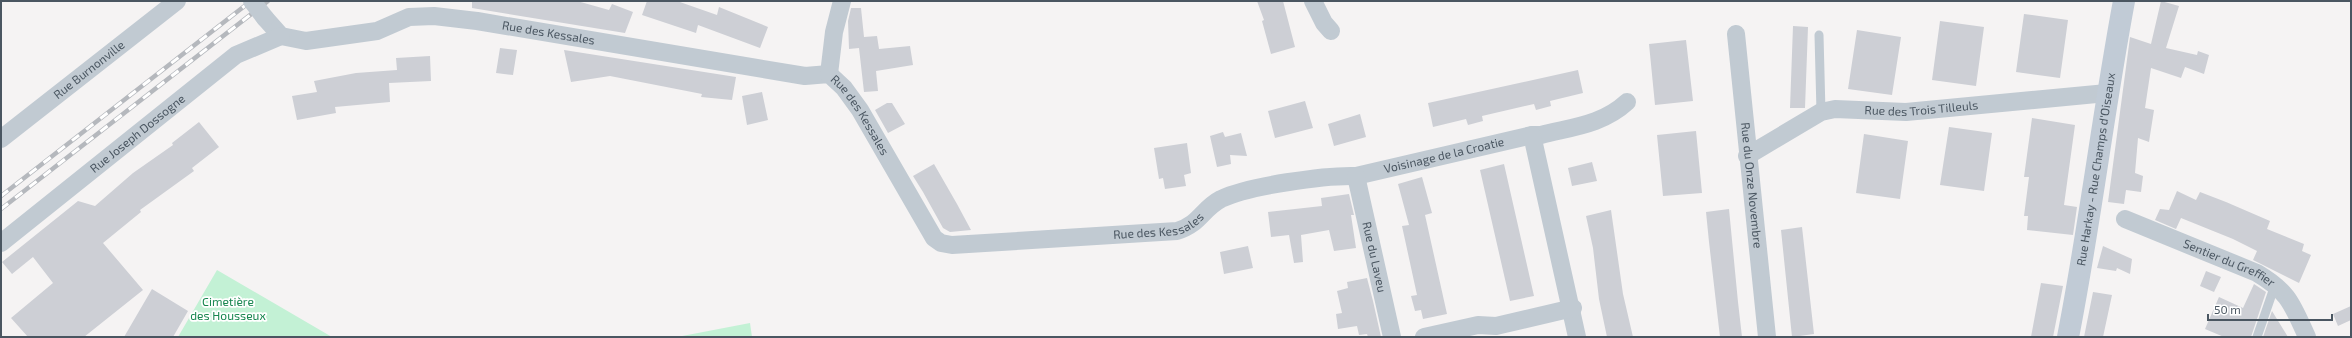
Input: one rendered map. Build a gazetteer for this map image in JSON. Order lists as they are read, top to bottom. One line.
{"streets":{"street":["Rue des Kessales","Rue Burnonville","Rue des Trois Tilleuls","Rue Joseph Dossogne","Voisinage de la Croatie","Rue Harkay - Rue Champs d'Oiseaux","Rue du Onze Novembre","Rue du Laveu","Sentier du Greffier"]},"crossings":[["Rue des Kessales","Rue Joseph Dossogne"],["Rue des Kessales","Voisinage de la Croatie"],["Rue des Kessales","Rue du Laveu"],["Rue des Trois Tilleuls","Rue Harkay - Rue Champs d'Oiseaux"],["Rue des Trois Tilleuls","Rue du Onze Novembre"],["Voisinage de la Croatie","Rue du Laveu"]],"parks":["Cimetière des Housseux"],"scale_bar":"50 m"}
